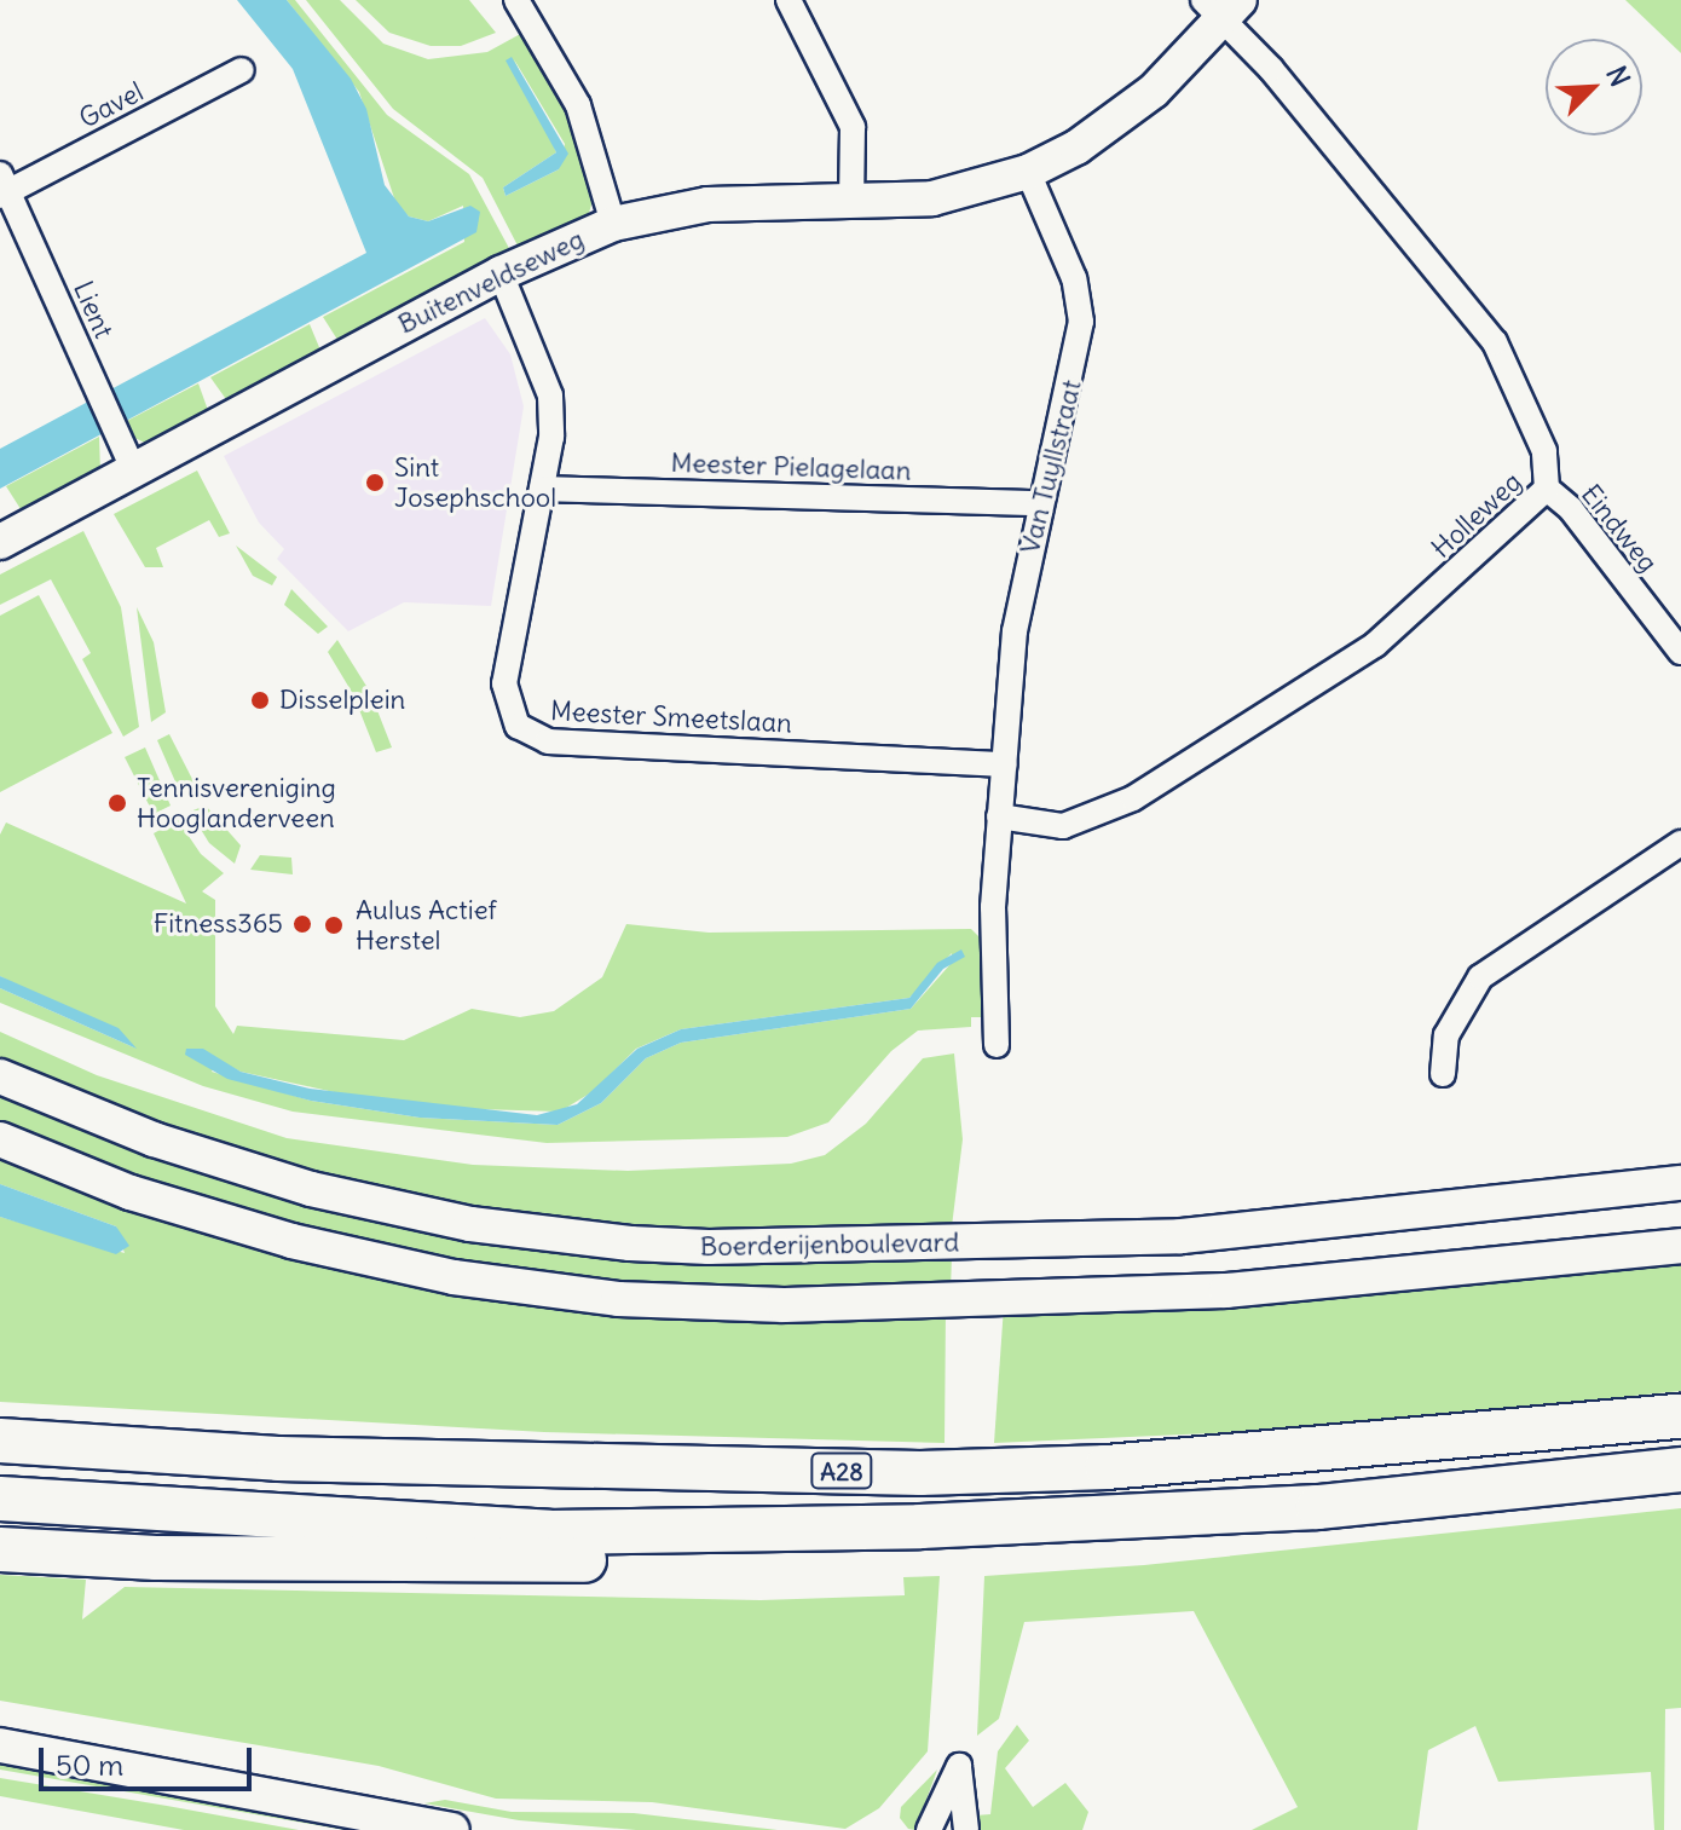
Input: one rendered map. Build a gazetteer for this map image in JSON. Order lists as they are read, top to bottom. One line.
{"streets":{"highway":["A28"],"main road":["Buitenveldseweg","Boerderijenboulevard"],"street":["Gavel","Lient","Meester Pielagelaan","Van Tuyllstraat","Holleweg","Eindweg","Meester Smeetslaan"]},"crossings":[["Gavel","Lient"],["Buitenveldseweg","Lient"],["Buitenveldseweg","Van Tuyllstraat"],["Buitenveldseweg","Meester Smeetslaan"],["Meester Pielagelaan","Van Tuyllstraat"],["Meester Pielagelaan","Meester Smeetslaan"],["Van Tuyllstraat","Holleweg"],["Van Tuyllstraat","Meester Smeetslaan"],["Holleweg","Eindweg"]],"places":["Sint Josephschool","Disselplein","Tennisvereniging Hooglanderveen","Fitness365","Aulus Actief Herstel"],"scale_bar":"50 m","north":"top right"}
